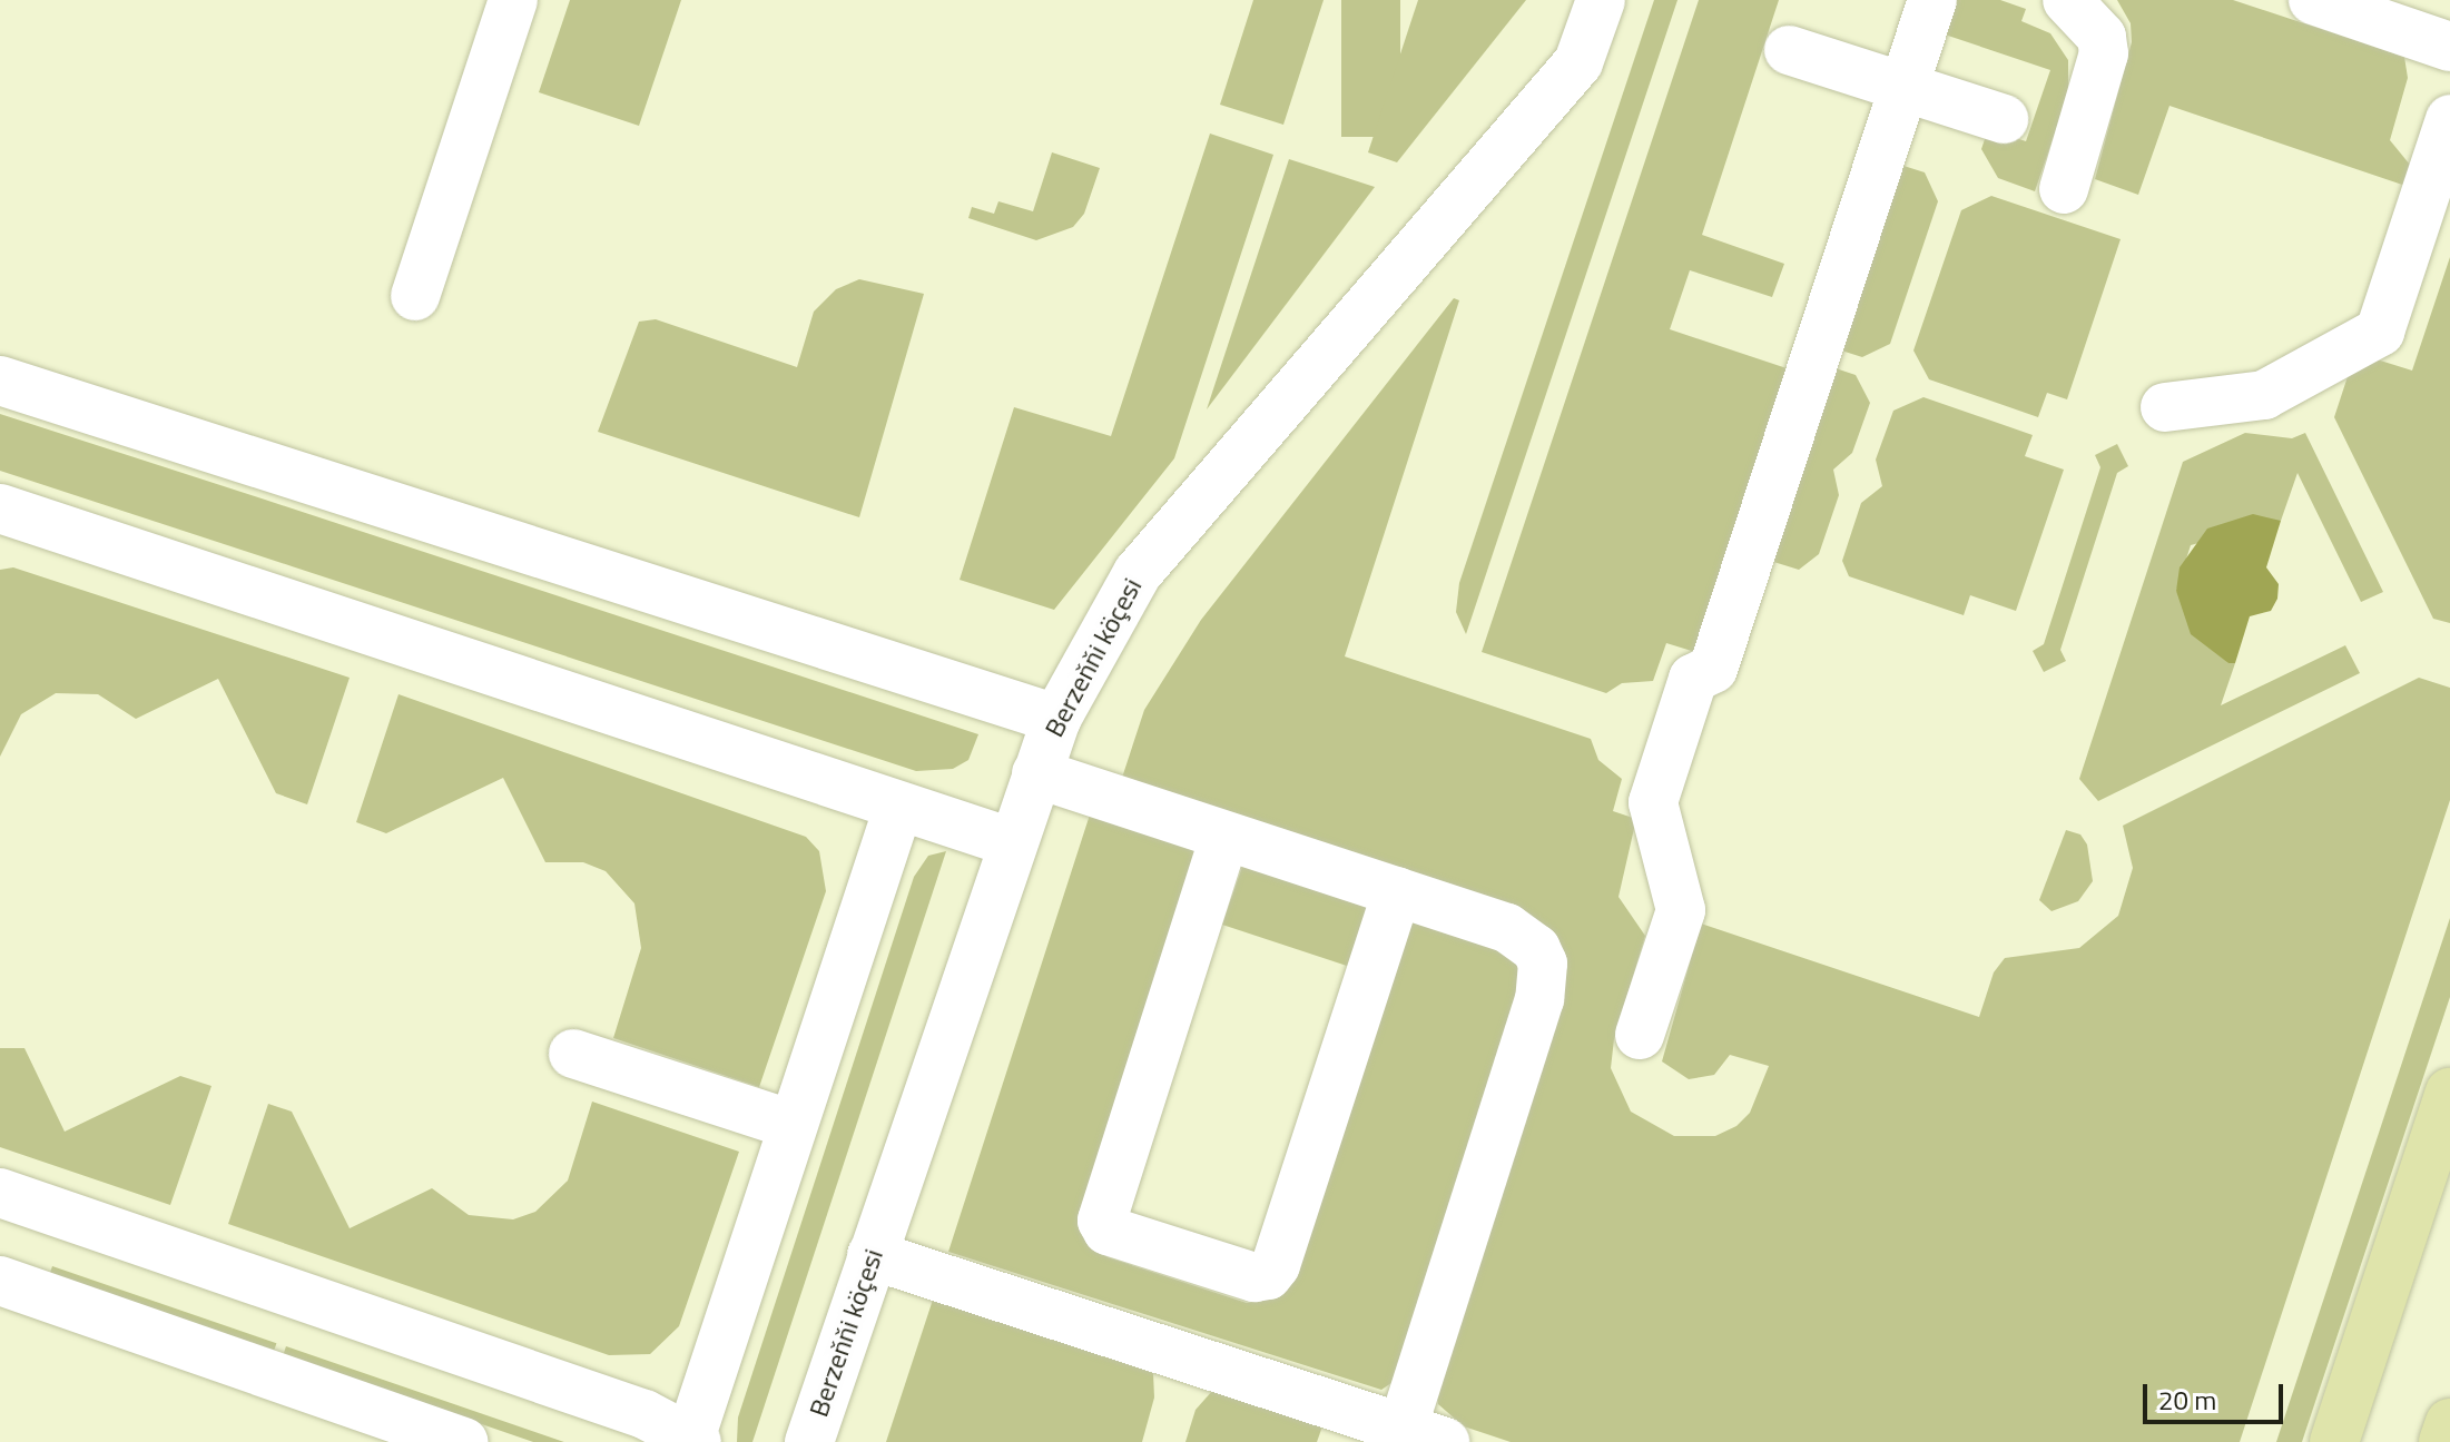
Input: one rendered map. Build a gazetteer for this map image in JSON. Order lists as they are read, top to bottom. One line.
{"streets":{"street":["Berzeňňi köçesi"]},"scale_bar":"20 m"}
